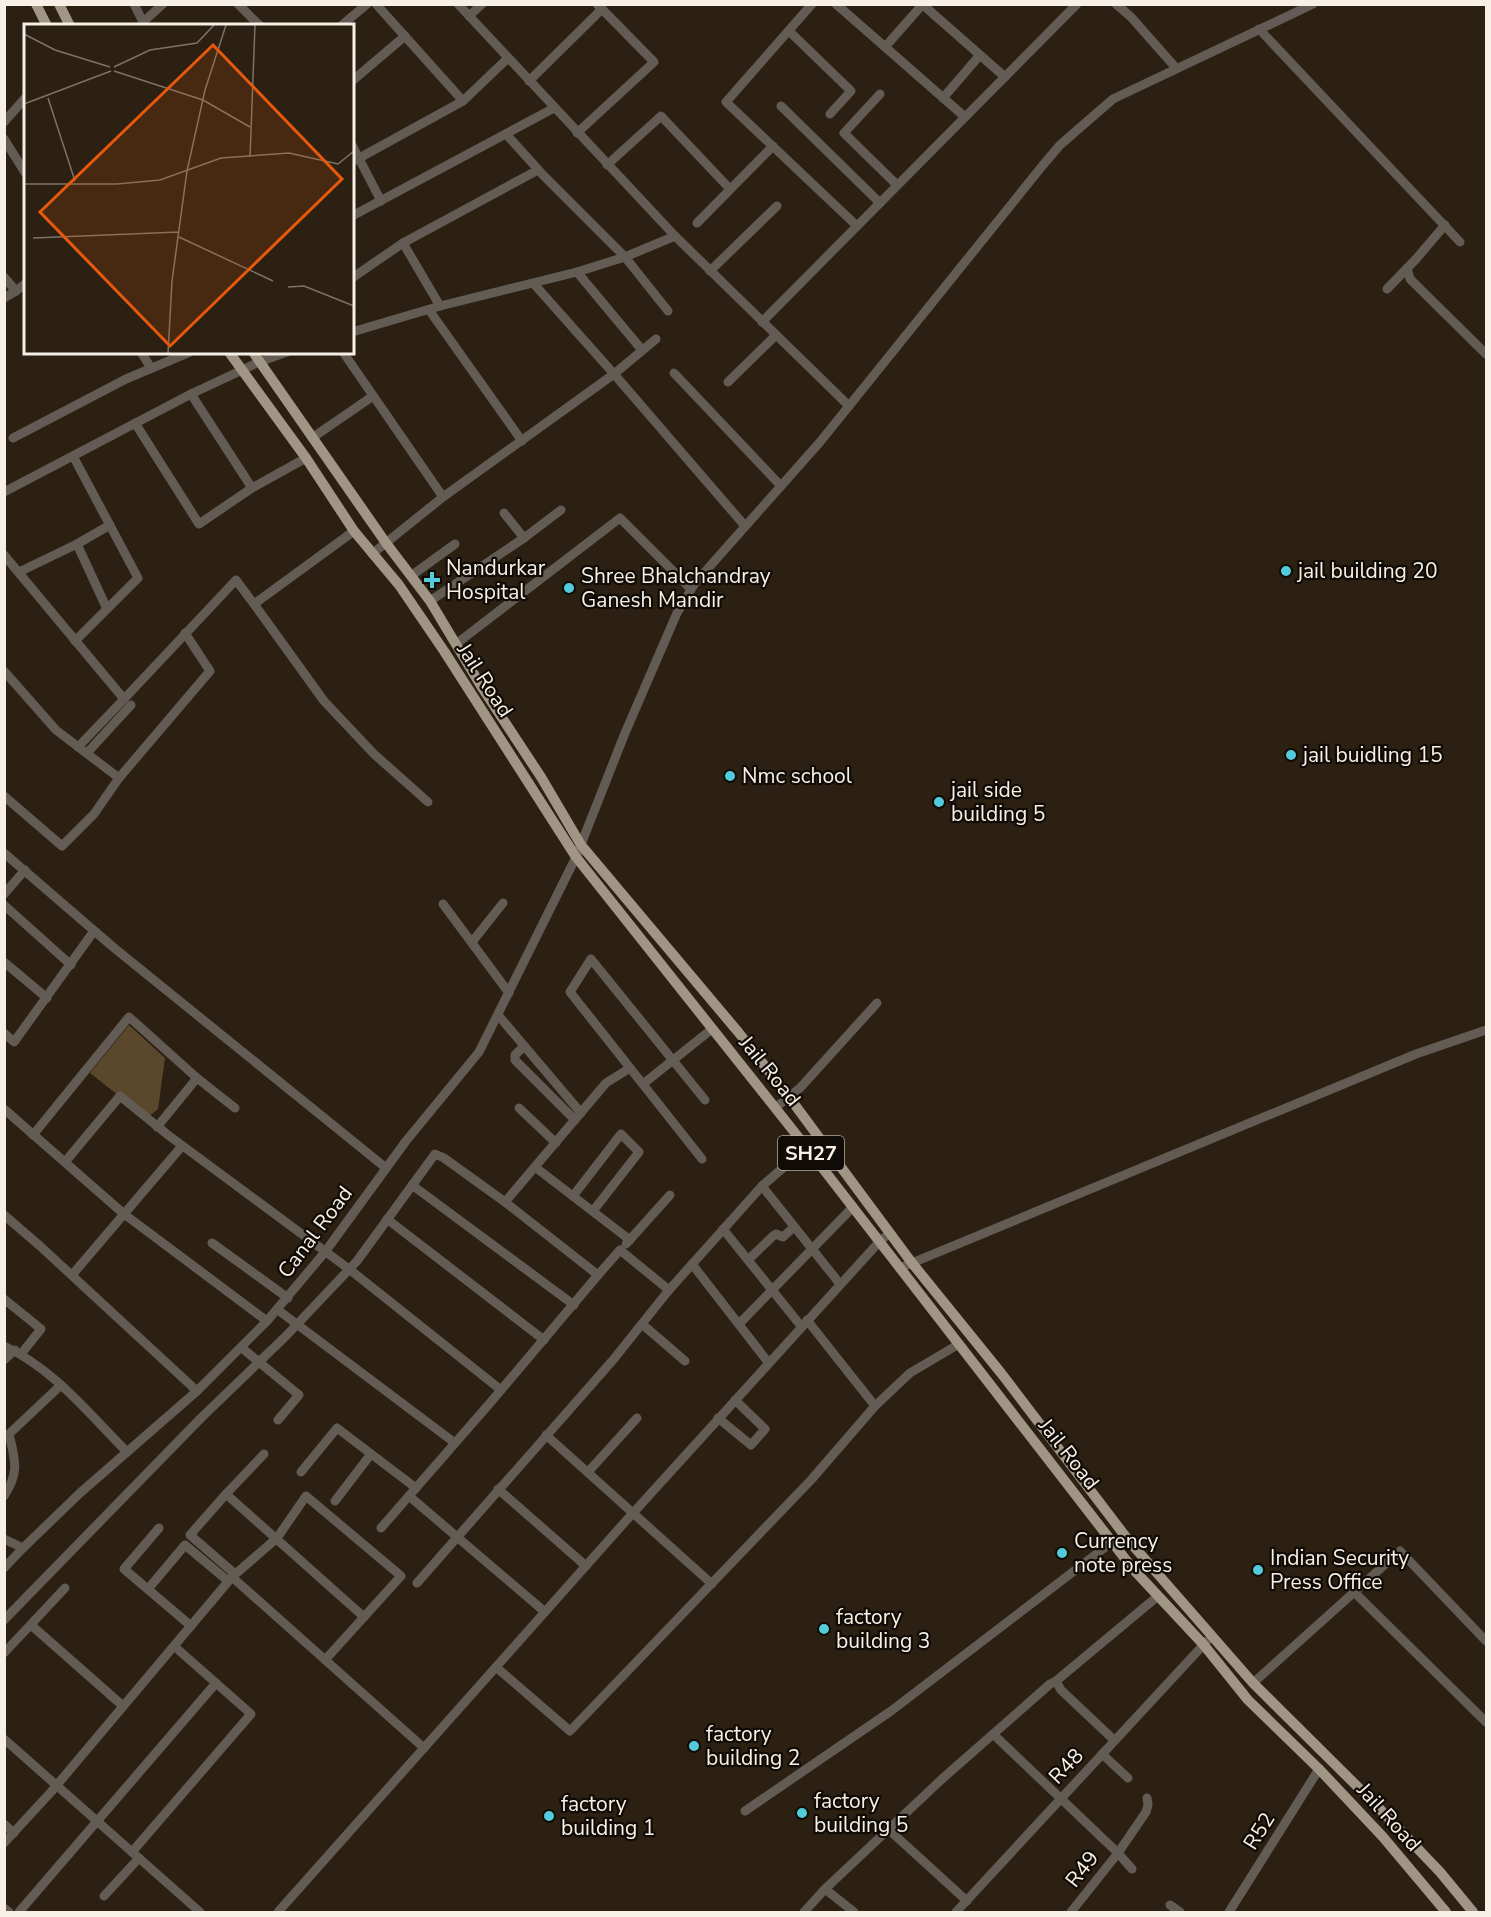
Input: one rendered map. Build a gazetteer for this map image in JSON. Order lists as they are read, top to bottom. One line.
{"streets":{"main road":["Jail Road","SH27"],"street":["Canal Road","R48","R52","R49"]},"crossings":[["Jail Road","Canal Road"],["Jail Road","R48"],["Jail Road","R52"],["R48","R49"]],"places":{"other":["jail building 20","Shree Bhalchandray Ganesh Mandir","jail buidling 15","Nmc school","jail side building 5","Currency note press","Indian Security Press Office","factory building 3","factory building 2","factory building 5","factory building 1"],"health":["Nandurkar Hospital"]}}
